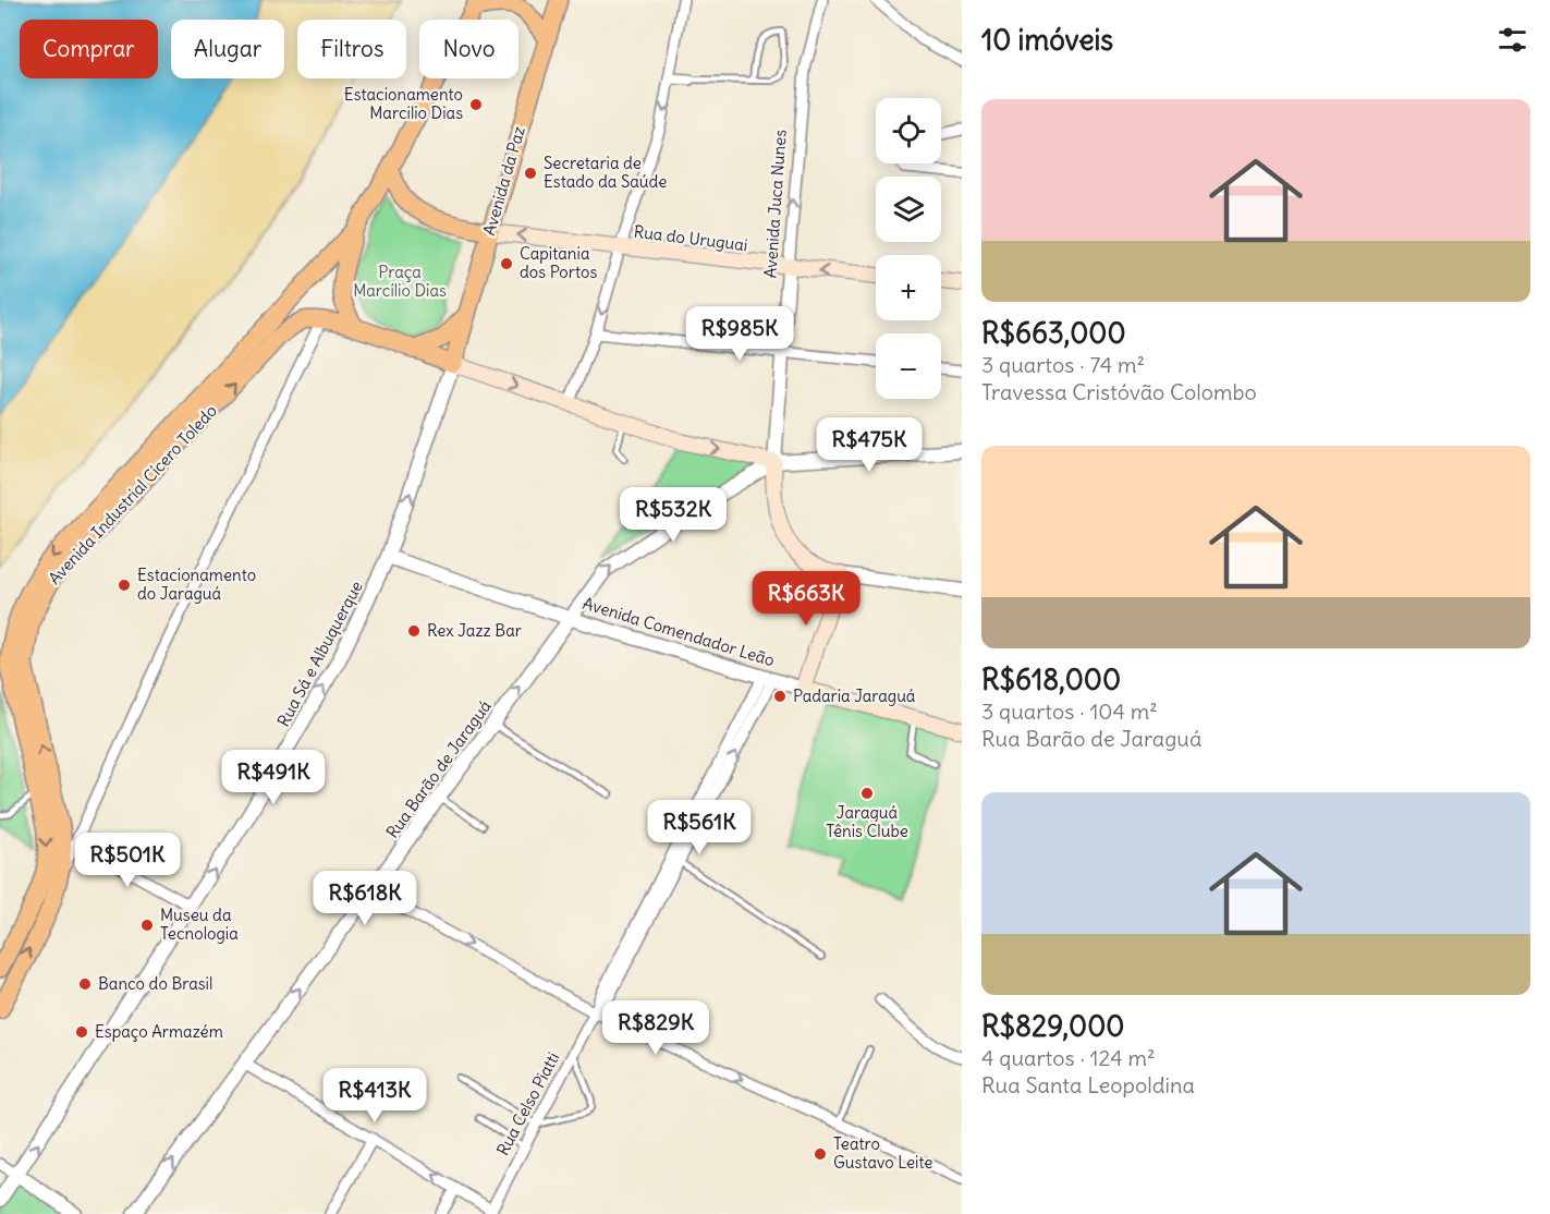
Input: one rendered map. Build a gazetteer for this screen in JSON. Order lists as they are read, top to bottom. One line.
{"streets":{"main road":["Avenida da Paz","Avenida Juca Nunes","Rua do Uruguai","Avenida Industrial Cícero Toledo","Avenida Comendador Leão"],"street":["Rua Sá e Albuquerque","Rua Barão de Jaraguá","Rua Celso Piatti"]},"crossings":[["Avenida da Paz","Rua do Uruguai"],["Avenida da Paz","Avenida Industrial Cícero Toledo"],["Avenida da Paz","Rua Sá e Albuquerque"],["Avenida Juca Nunes","Rua do Uruguai"],["Avenida Juca Nunes","Rua Barão de Jaraguá"],["Avenida Industrial Cícero Toledo","Rua Sá e Albuquerque"],["Avenida Comendador Leão","Rua Sá e Albuquerque"],["Avenida Comendador Leão","Rua Barão de Jaraguá"],["Avenida Comendador Leão","Rua Celso Piatti"]],"one_way":["Avenida Juca Nunes","Rua do Uruguai","Rua Sá e Albuquerque","Rua Barão de Jaraguá"],"parks":["Praça Marcílio Dias"],"places":["Estacionamento Marcilio Dias","Secretaria de Estado da Saúde","Capitania dos Portos","Estacionamento do Jaraguá","Rex Jazz Bar","Padaria Jaraguá","Jaraguá Tênis Clube","Museu da Tecnologia","Banco do Brasil","Espaço Armazém","Teatro Gustavo Leite"],"page":{"heading":"10 imóveis","chip":["Comprar","Alugar","Filtros","Novo"],"list":[{"name":"R$663,000","note":"3 quartos · 74 m² · Travessa Cristóvão Colombo"},{"name":"R$618,000","note":"3 quartos · 104 m² · Rua Barão de Jaraguá"},{"name":"R$829,000","note":"4 quartos · 124 m² · Rua Santa Leopoldina"}],"map_buttons":["+","−"],"price":["R$985K","R$475K","R$532K","R$663K","R$491K","R$561K","R$501K","R$618K","R$829K","R$413K"]}}
